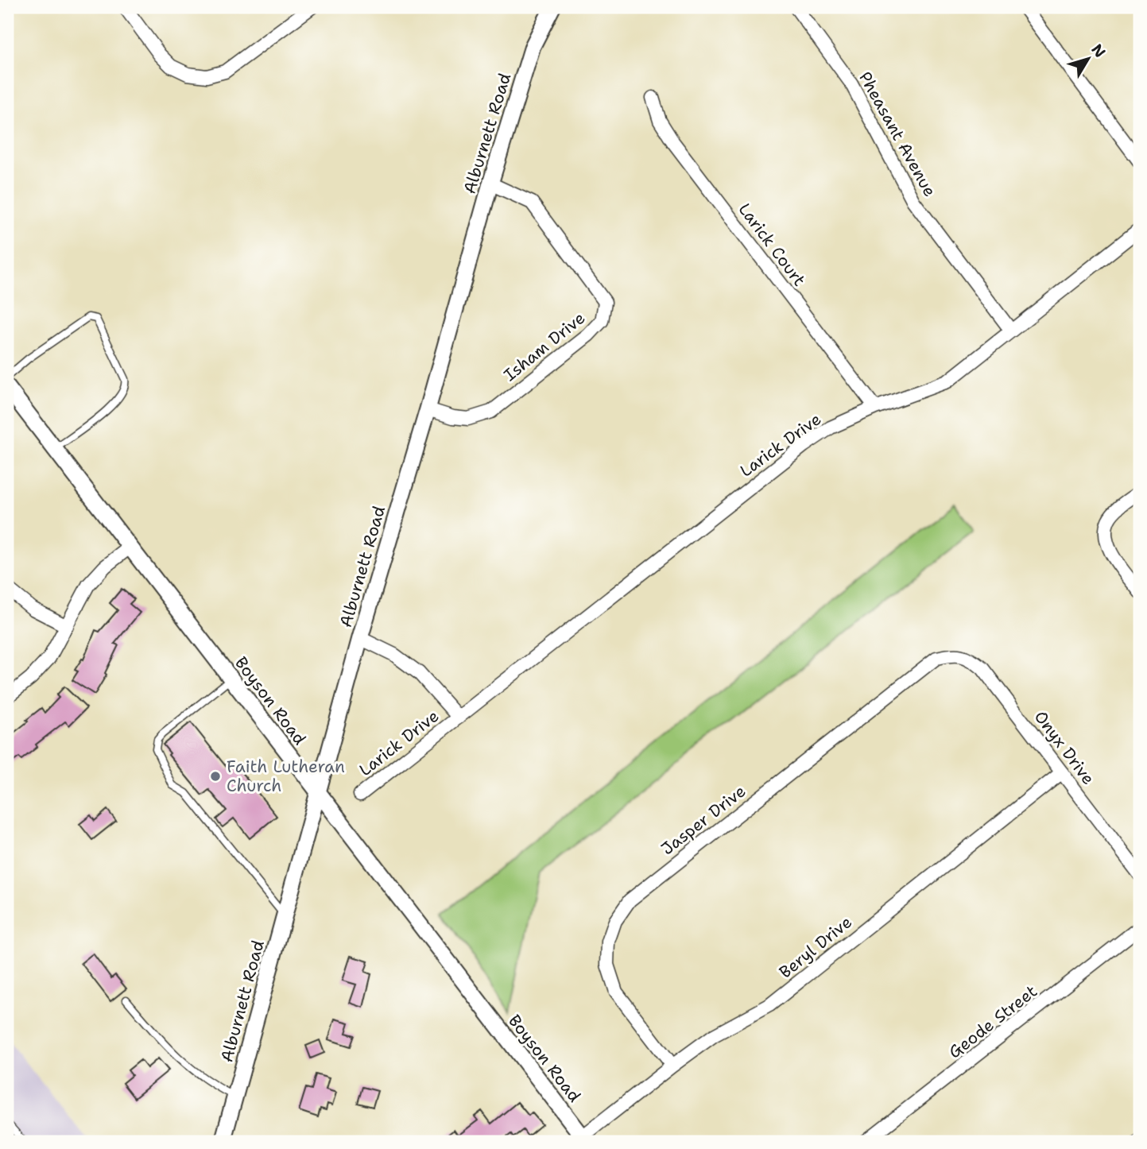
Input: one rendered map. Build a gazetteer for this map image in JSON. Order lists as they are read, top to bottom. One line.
{"streets":{"street":["Alburnett Road","Pheasant Avenue","Larick Court","Isham Drive","Larick Drive","Boyson Road","Onyx Drive","Jasper Drive","Beryl Drive","Geode Street"]},"crossings":[["Alburnett Road","Isham Drive"],["Alburnett Road","Larick Drive"],["Alburnett Road","Boyson Road"],["Pheasant Avenue","Larick Drive"],["Larick Court","Larick Drive"],["Boyson Road","Beryl Drive"],["Onyx Drive","Jasper Drive"],["Onyx Drive","Beryl Drive"],["Jasper Drive","Beryl Drive"]],"places":["Faith Lutheran Church"],"north":"top right"}
